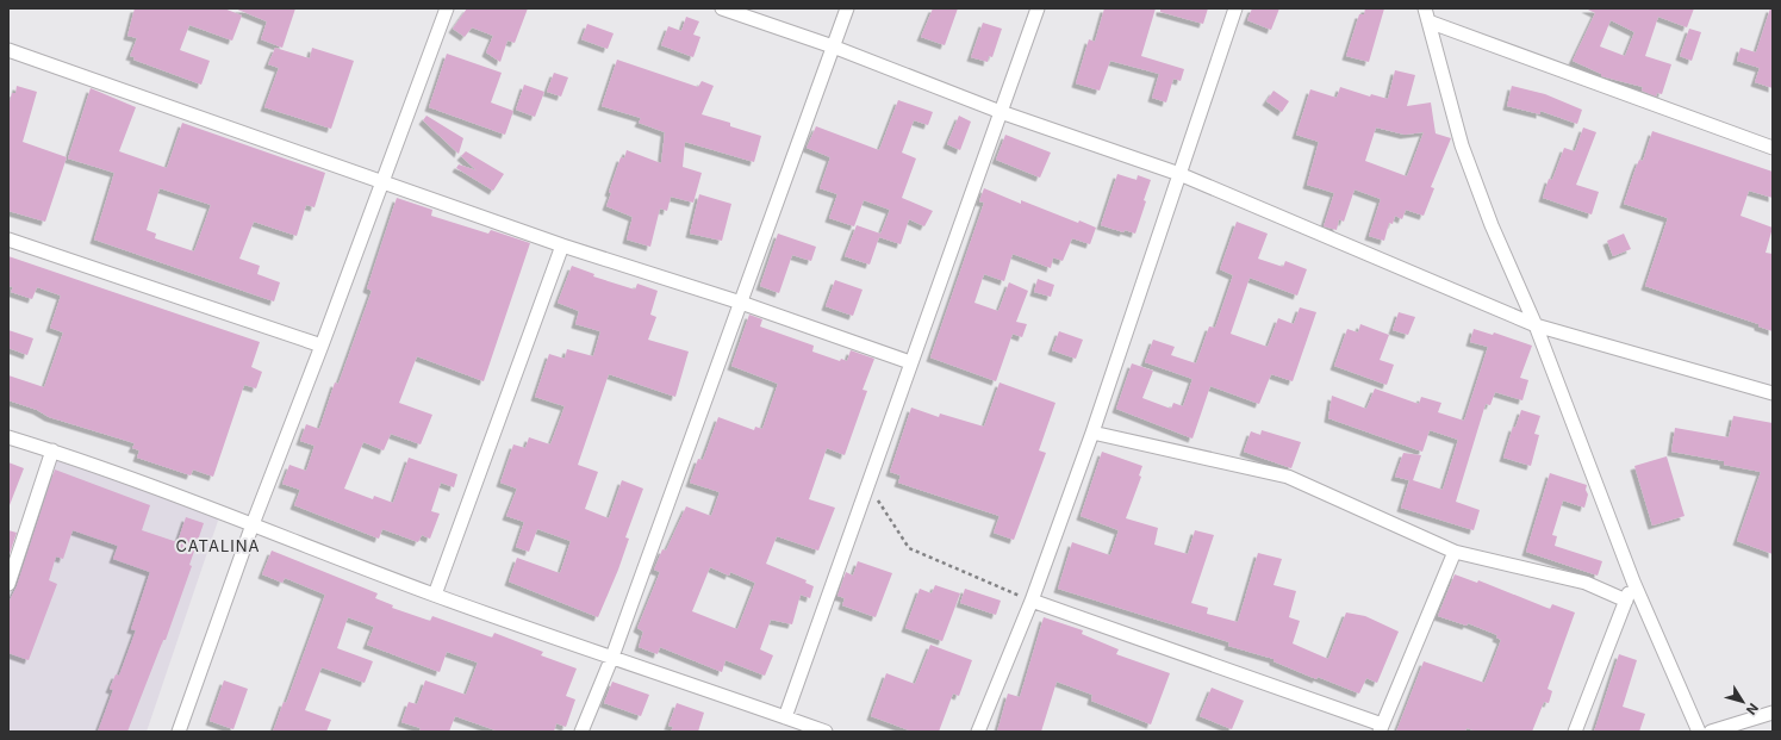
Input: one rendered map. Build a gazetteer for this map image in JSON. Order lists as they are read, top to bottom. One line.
{"districts":["CATALINA"],"north":"bottom right"}
